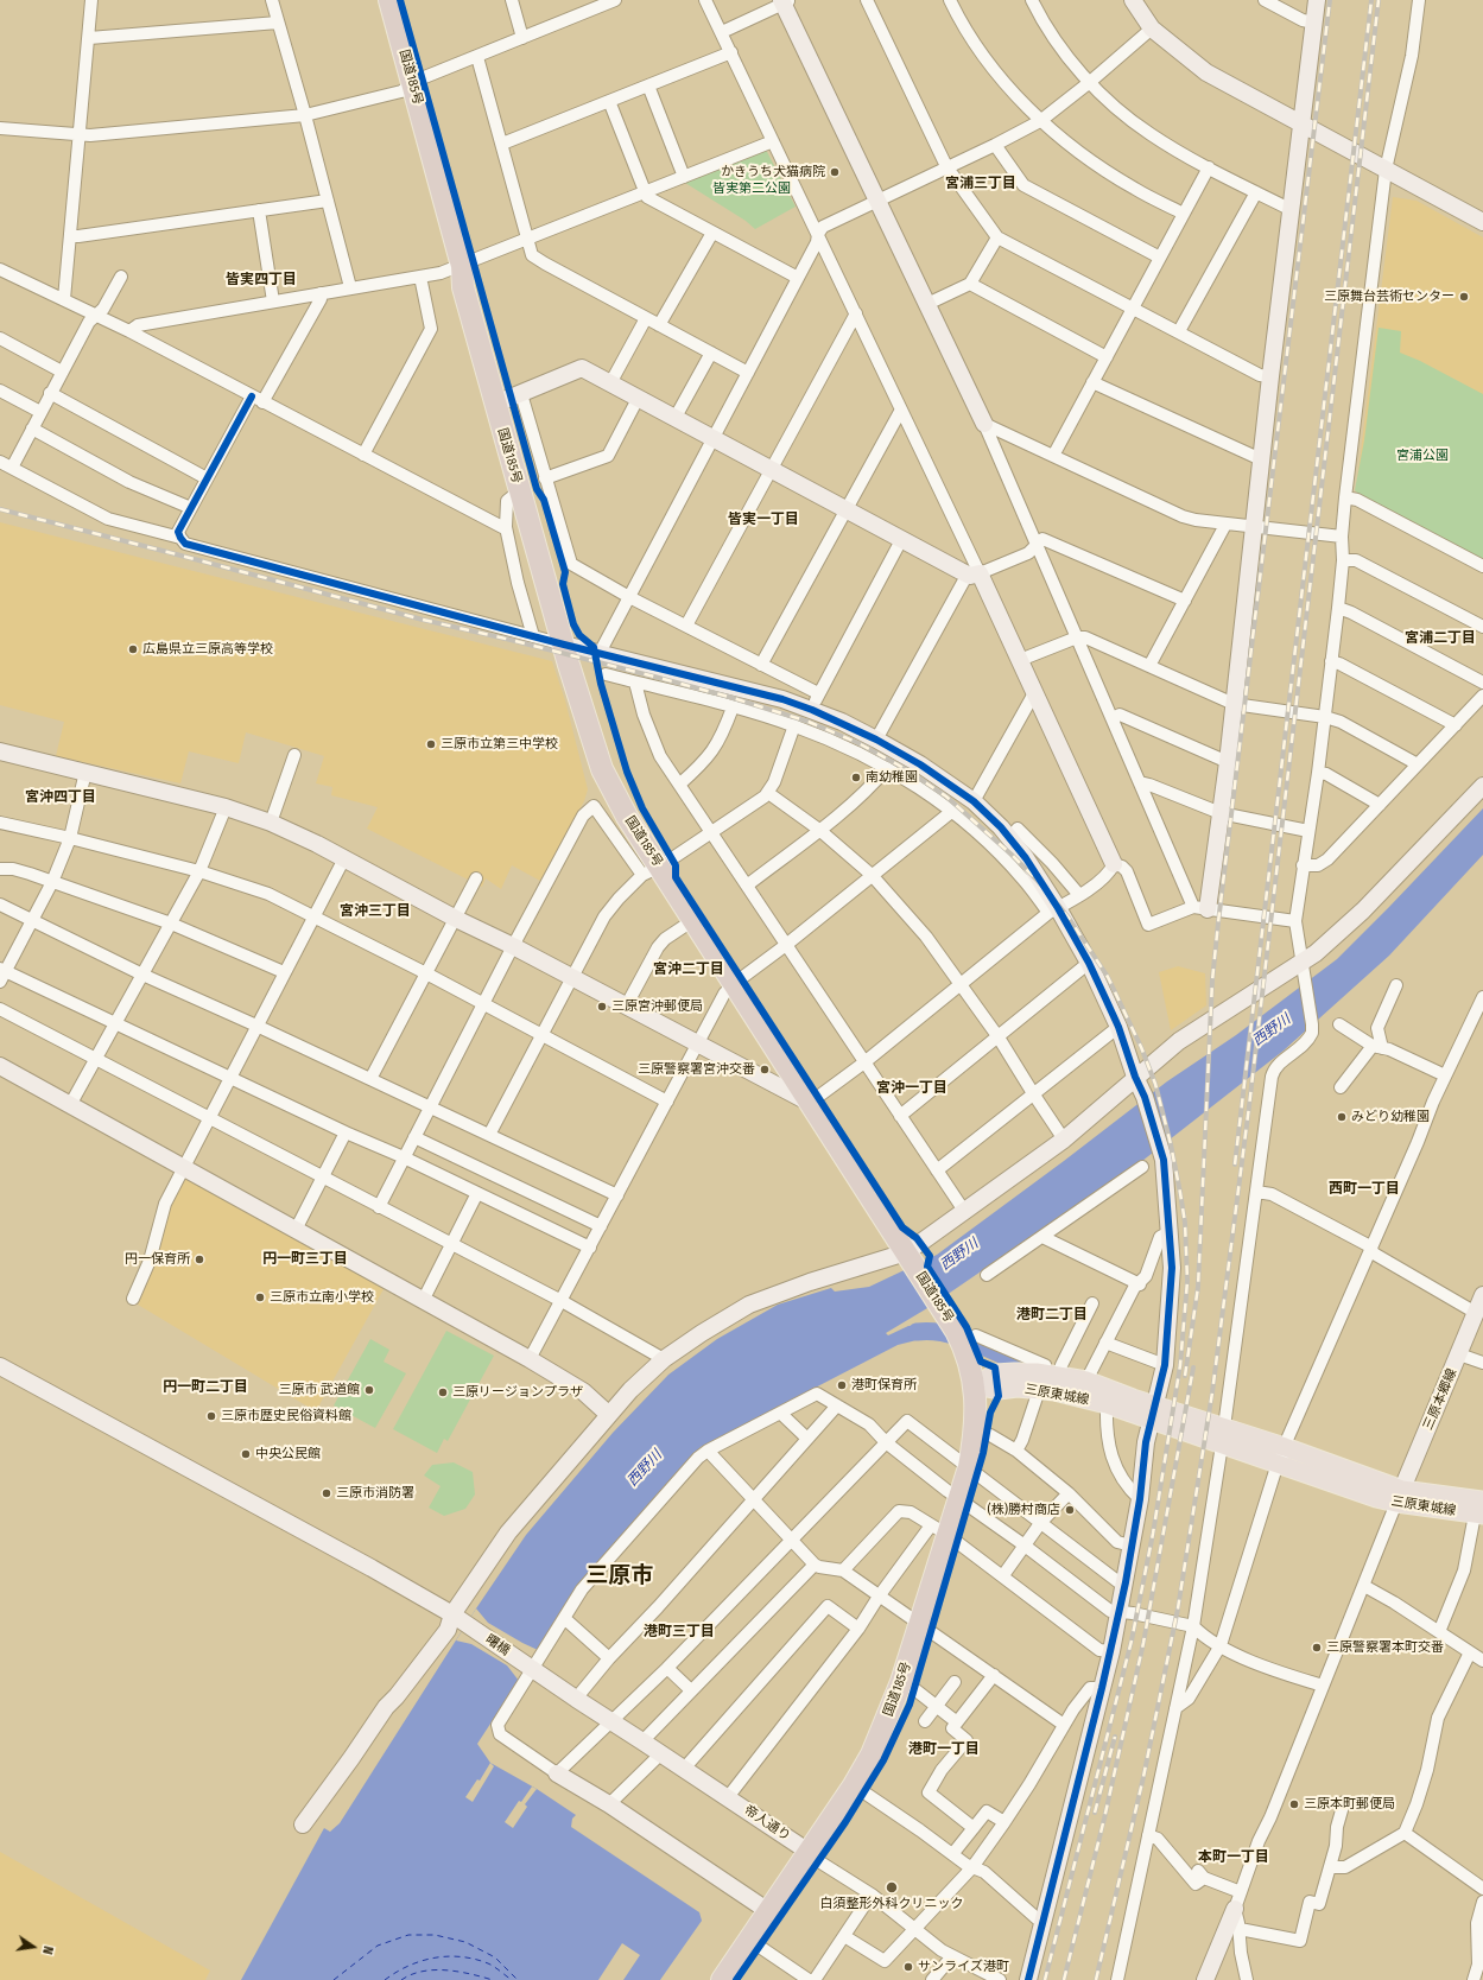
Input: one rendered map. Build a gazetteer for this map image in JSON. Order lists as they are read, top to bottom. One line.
{"streets":{"highway":["国道185号"],"main road":["三原東城線"],"street":["三原本郷線","曙橋","帝人通り"]},"crossings":[["国道185号","三原東城線"],["国道185号","帝人通り"],["三原東城線","三原本郷線"],["曙橋","帝人通り"]],"districts":["宮浦三丁目","皆実四丁目","皆実一丁目","宮浦二丁目","宮沖四丁目","宮沖三丁目","宮沖二丁目","宮沖一丁目","西町一丁目","円一町三丁目","港町二丁目","円一町二丁目","三原市","港町三丁目","港町一丁目","本町一丁目"],"water":["西野川"],"parks":["皆実第二公園","宮浦公園"],"places":["かきうち犬猫病院","三原舞台芸術センター","広島県立三原高等学校","三原市立第三中学校","南幼稚園","三原宮沖郵便局","三原警察署宮沖交番","みどり幼稚園","円一保育所","三原市立南小学校","港町保育所","三原市 武道館","三原リージョンプラザ","三原市歴史民俗資料館","中央公民館","三原市消防署","(株)勝村商店","三原警察署本町交番","三原本町郵便局","白須整形外科クリニック","サンライズ港町"],"north":"right"}
